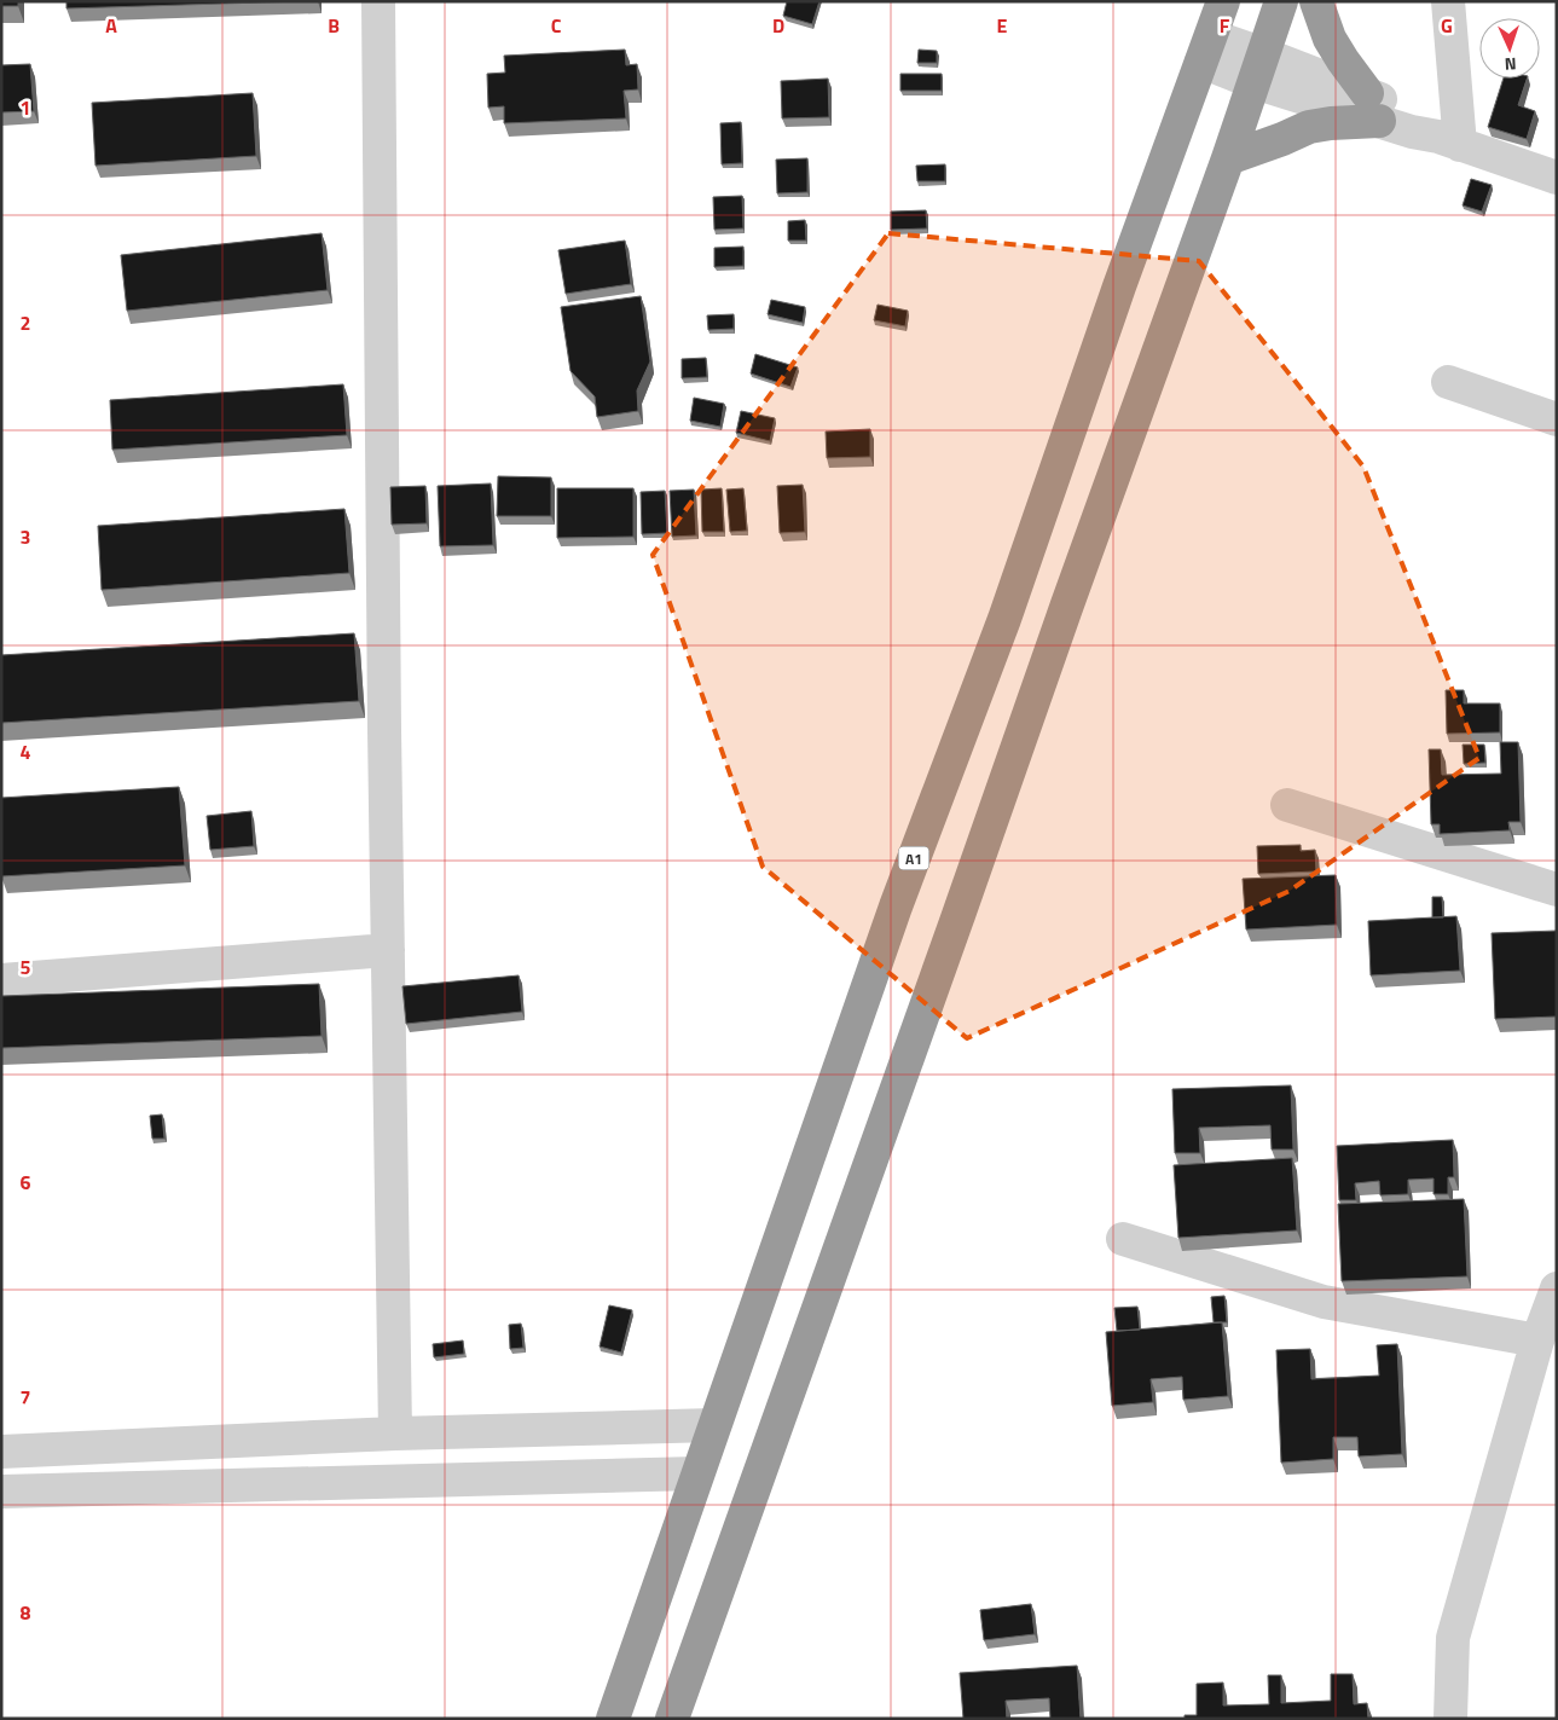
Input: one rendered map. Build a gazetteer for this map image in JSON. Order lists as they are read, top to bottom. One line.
{"streets":{"highway":["A1"]},"north":"bottom","grid":{"columns":["A","B","C","D","E","F","G"],"rows":["1","2","3","4","5","6","7","8"]}}
